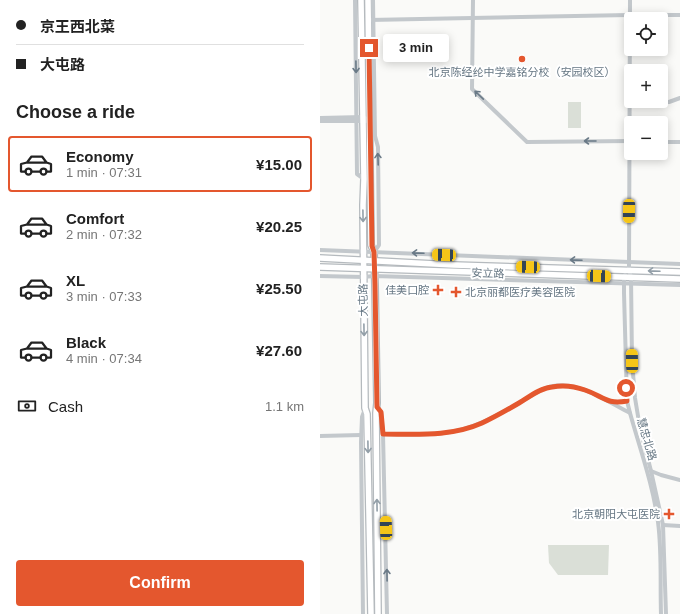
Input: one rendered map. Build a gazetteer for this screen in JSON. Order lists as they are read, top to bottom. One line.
{"streets":{"main road":["安立路","大屯路"],"street":["慧忠北路"]},"crossings":[["安立路","大屯路"],["安立路","慧忠北路"]],"places":{"other":["北京陈经纶中学嘉铭分校（安园校区）"],"health":["佳美口腔","北京丽都医疗美容医院","北京朝阳大屯医院"]},"page":{"banner":["京王西北菜","大屯路"],"map_buttons":["+","−"],"bubble":"3 min","heading":"Choose a ride","list":[{"name":"Economy","note":"1 min · 07:31","value":"¥15.00"},{"name":"Comfort","note":"2 min · 07:32","value":"¥20.25"},{"name":"XL","note":"3 min · 07:33","value":"¥25.50"},{"name":"Black","note":"4 min · 07:34","value":"¥27.60"}],"pay":["Cash","1.1 km"],"buttons":"Confirm"}}
